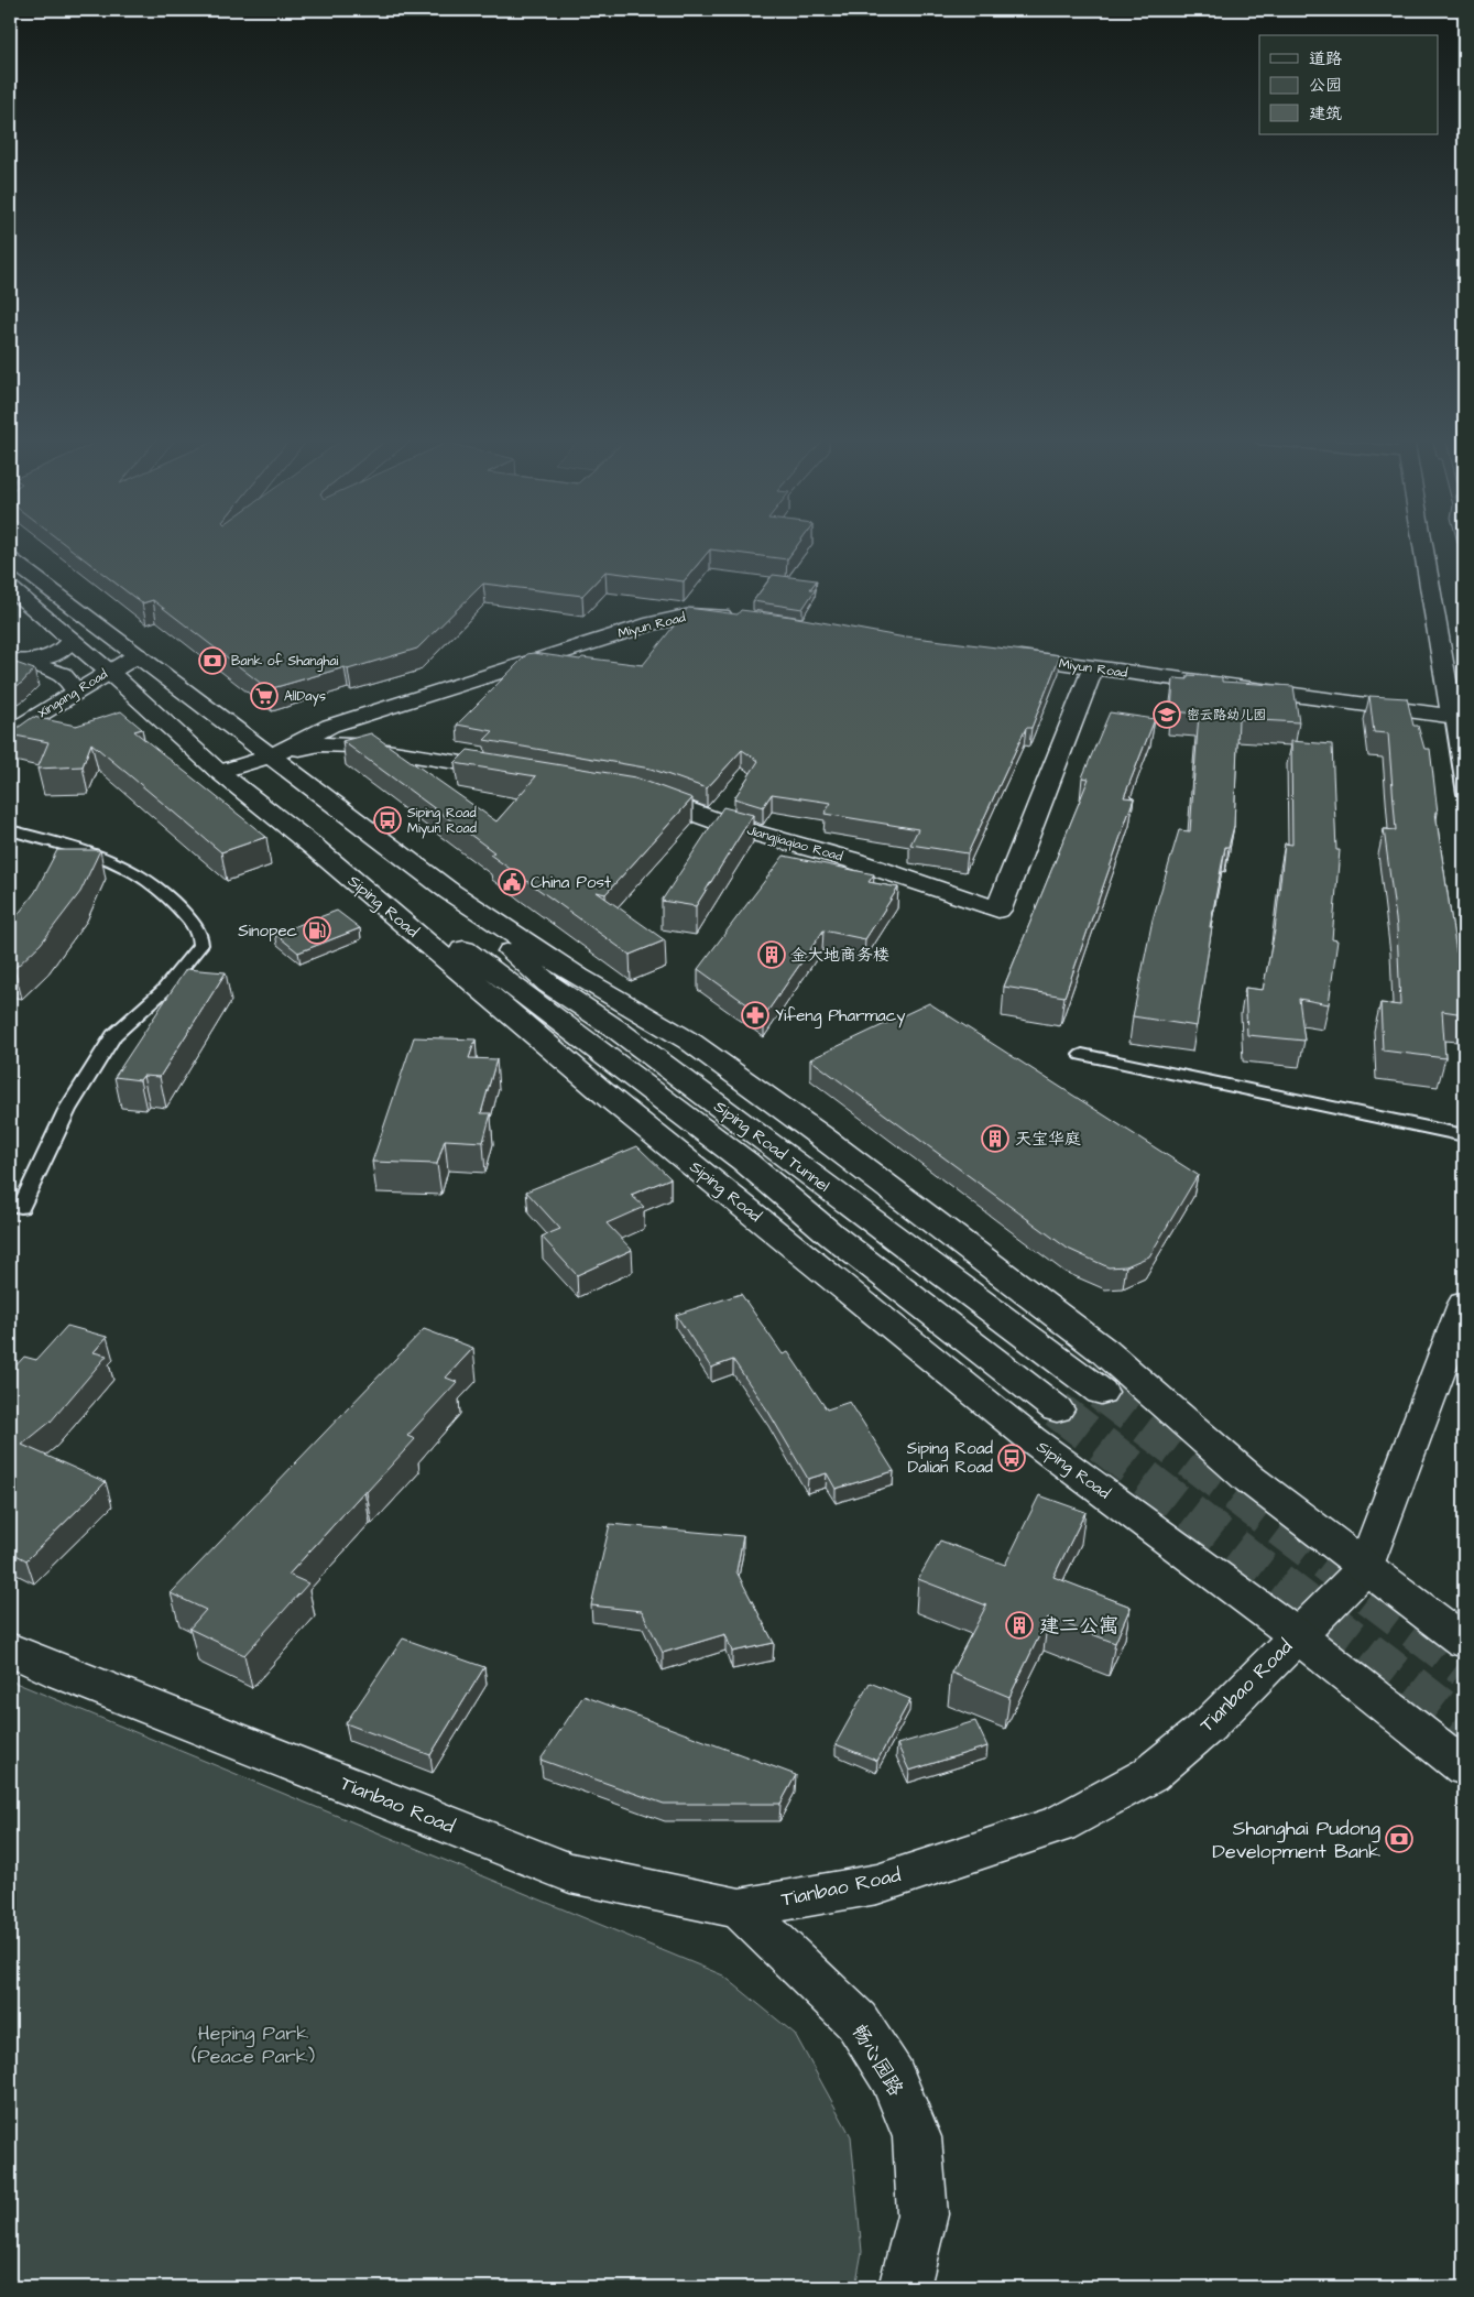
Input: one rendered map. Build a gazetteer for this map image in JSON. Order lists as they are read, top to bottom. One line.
{"streets":{"main road":["Miyun Road","Xingang Road","Jiangjiaqiao Road","Siping Road","Siping Road Tunnel","Tianbao Road","畅心园路"]},"crossings":[["Miyun Road","Jiangjiaqiao Road"],["Miyun Road","Siping Road"],["Xingang Road","Siping Road"],["Siping Road","Siping Road Tunnel"],["Siping Road","Tianbao Road"],["Tianbao Road","畅心园路"]],"parks":["Heping Park (Peace Park)"],"places":{"bank":["Bank of Shanghai","Shanghai Pudong Development Bank"],"supermarket":["AllDays"],"school or university":["密云路幼儿园"],"bus stop":["Siping Road Miyun Road","Siping Road Dalian Road"],"public building":["China Post"],"fuel station":["Sinopec"],"building":["金大地商务楼","天宝华庭","建二公寓"],"pharmacy":["Yifeng Pharmacy"]},"legend":["道路","公园","建筑"]}
